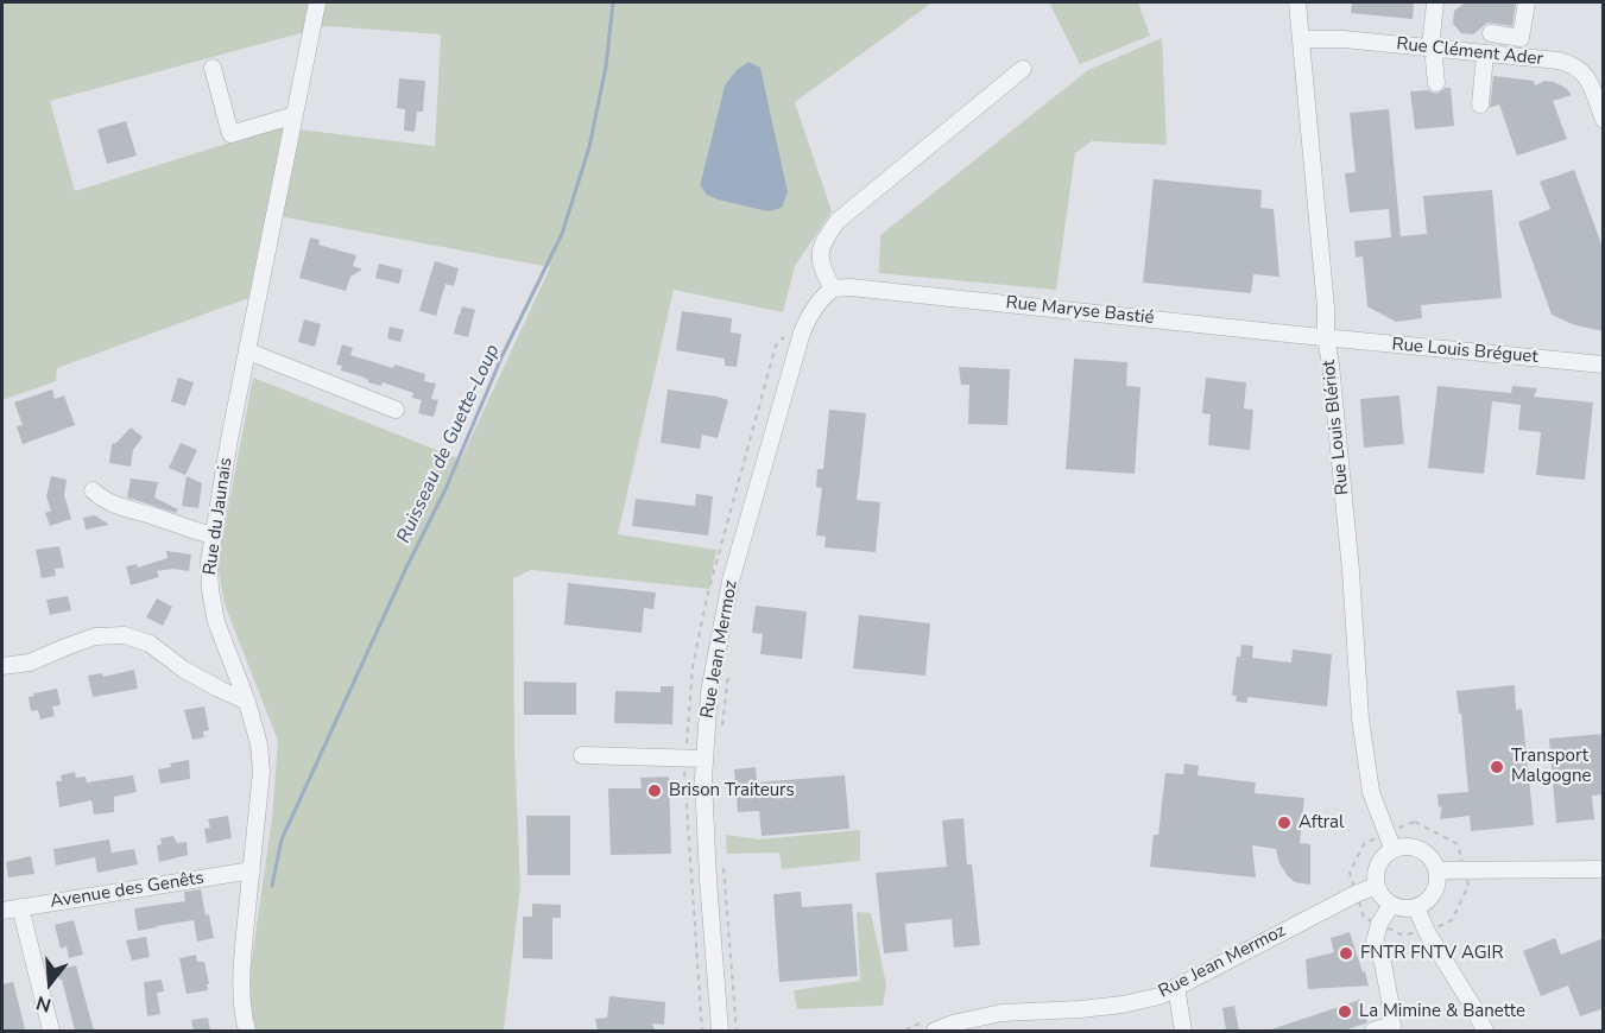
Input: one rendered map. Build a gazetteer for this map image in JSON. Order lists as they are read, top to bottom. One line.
{"streets":{"street":["Rue Clément Ader","Rue Maryse Bastié","Rue Louis Bréguet","Rue Louis Blériot","Rue du Jaunais","Rue Jean Mermoz","Avenue des Genêts"]},"crossings":[["Rue Clément Ader","Rue Louis Blériot"],["Rue Maryse Bastié","Rue Louis Bréguet"],["Rue Maryse Bastié","Rue Louis Blériot"],["Rue Maryse Bastié","Rue Jean Mermoz"],["Rue Louis Bréguet","Rue Louis Blériot"],["Rue Louis Blériot","Rue Jean Mermoz"],["Rue du Jaunais","Avenue des Genêts"]],"water":["Ruisseau de Guette-Loup"],"places":["Transport Malgogne","Brison Traiteurs","Aftral","FNTR FNTV AGIR","La Mimine & Banette"],"north":"bottom"}
